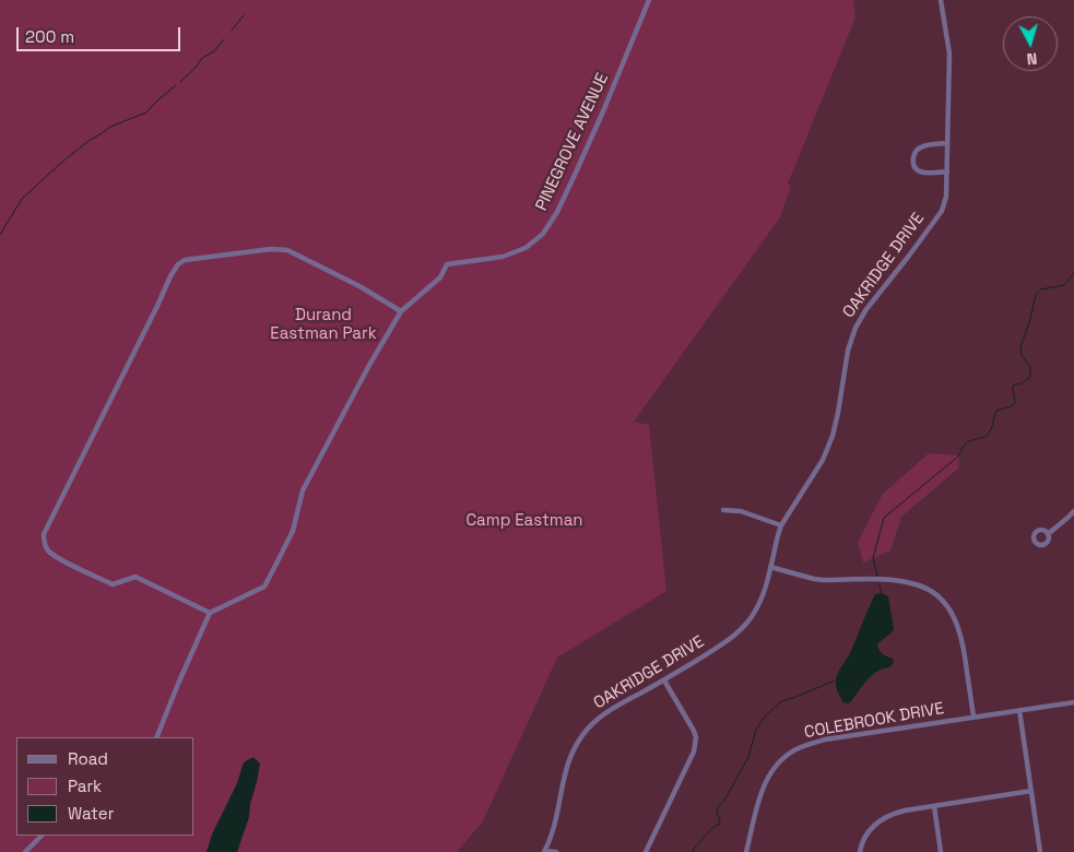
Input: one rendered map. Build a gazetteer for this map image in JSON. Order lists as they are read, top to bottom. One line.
{"streets":{"street":["PINEGROVE AVENUE","OAKRIDGE DRIVE","COLEBROOK DRIVE"]},"parks":["Durand Eastman Park","Camp Eastman"],"legend":["Road","Park","Water"],"scale_bar":"200 m","north":"bottom"}
